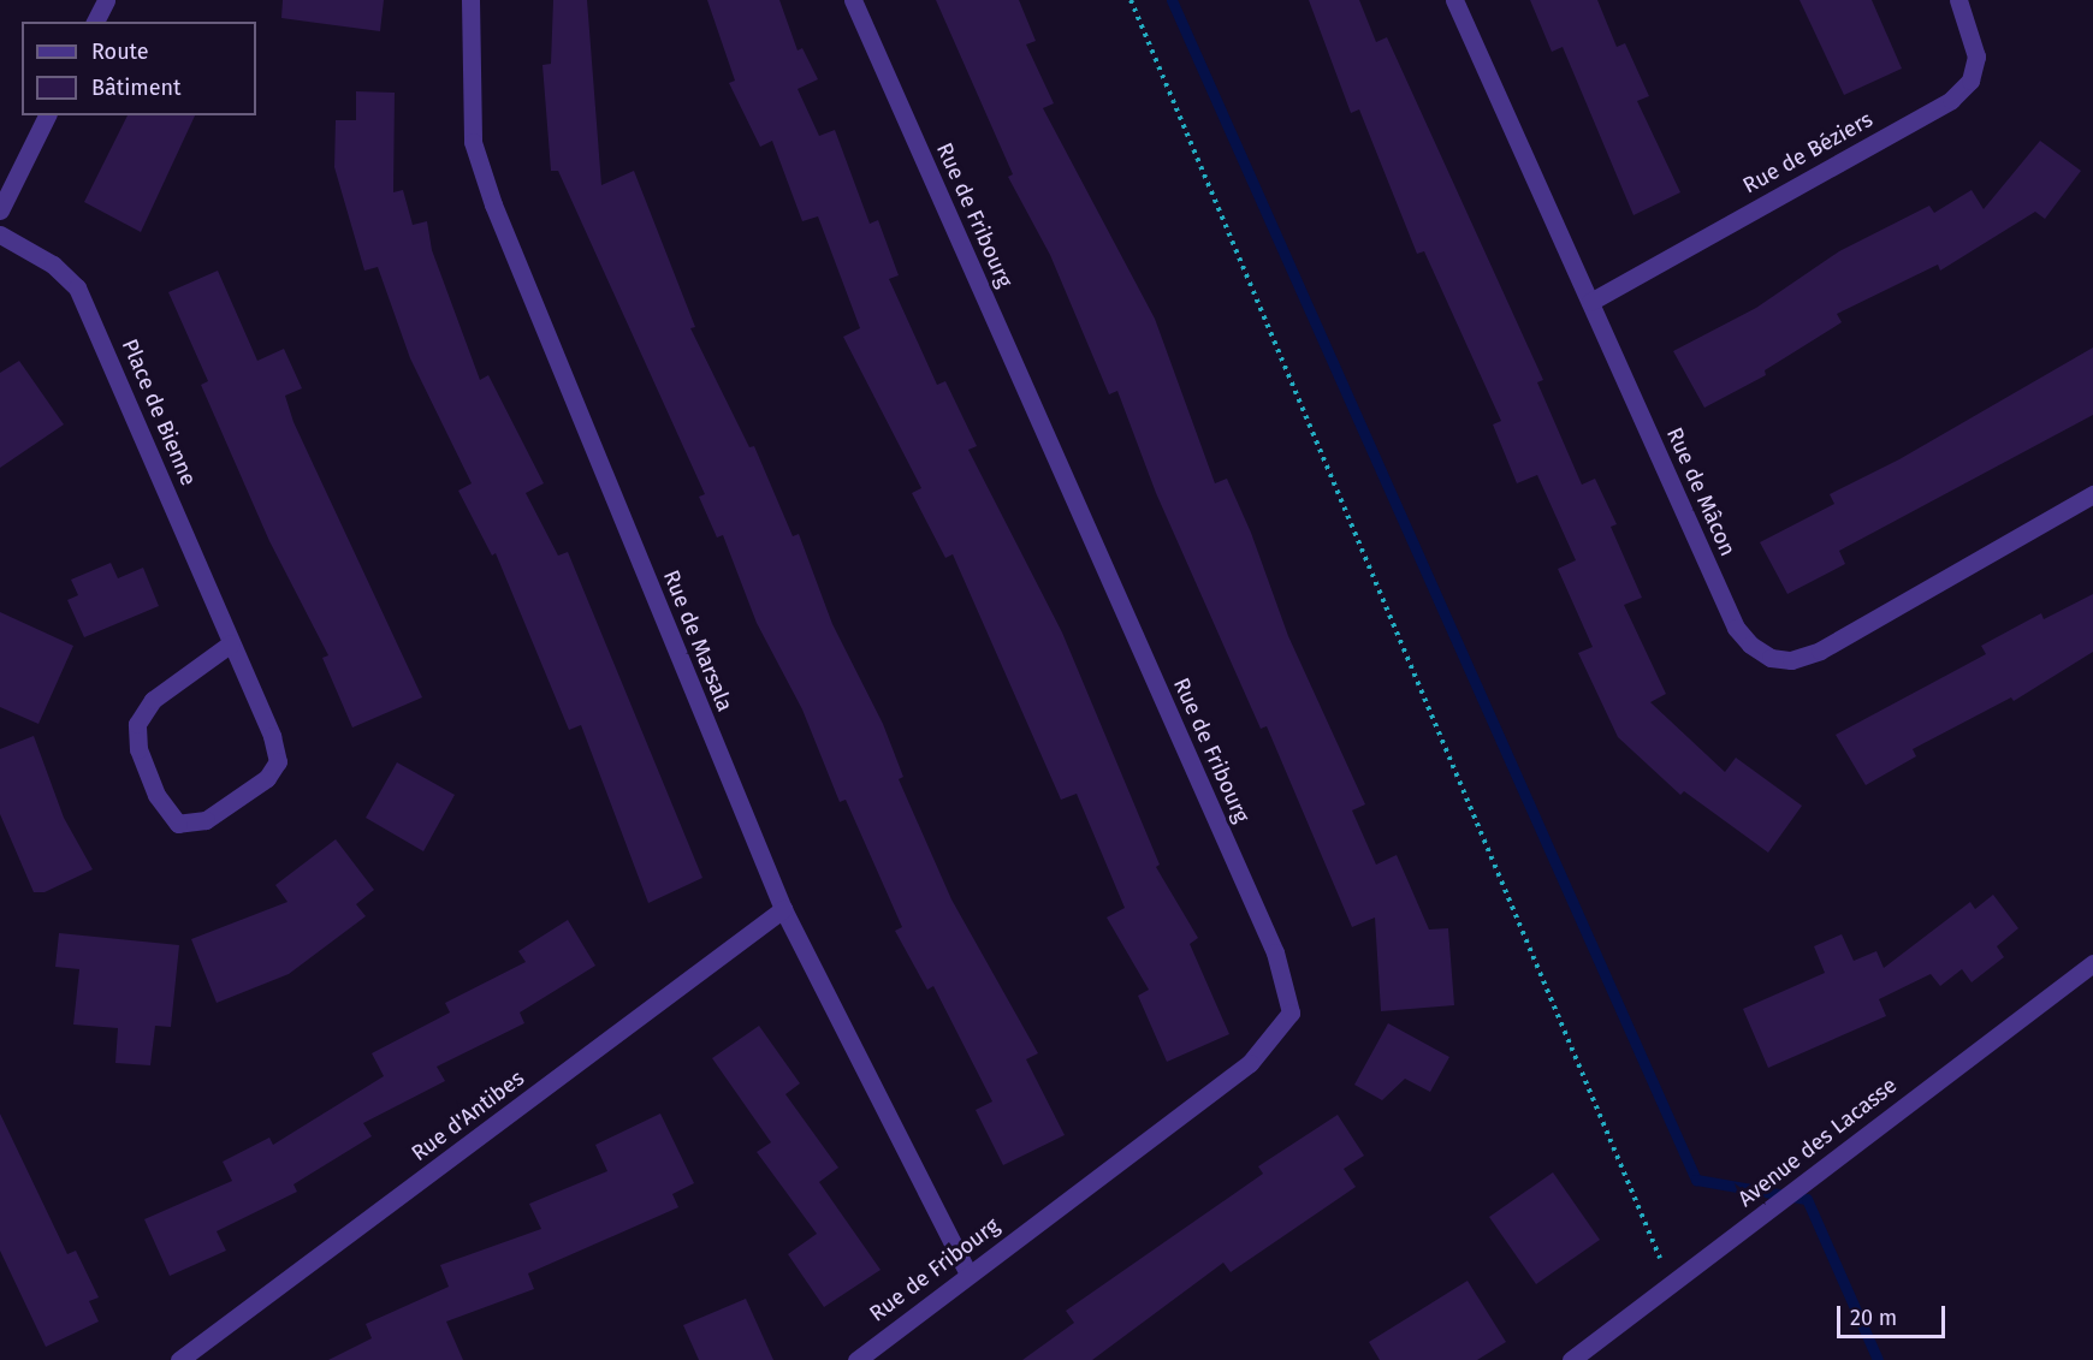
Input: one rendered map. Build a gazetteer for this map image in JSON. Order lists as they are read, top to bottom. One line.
{"streets":{"street":["Rue de Béziers","Rue de Fribourg","Place de Bienne","Rue de Mâcon","Rue de Marsala","Rue d'Antibes","Avenue des Lacasse"]},"crossings":[["Rue de Béziers","Rue de Mâcon"],["Rue de Fribourg","Rue de Marsala"],["Rue de Marsala","Rue d'Antibes"]],"legend":["Route","Bâtiment"],"scale_bar":"20 m"}
